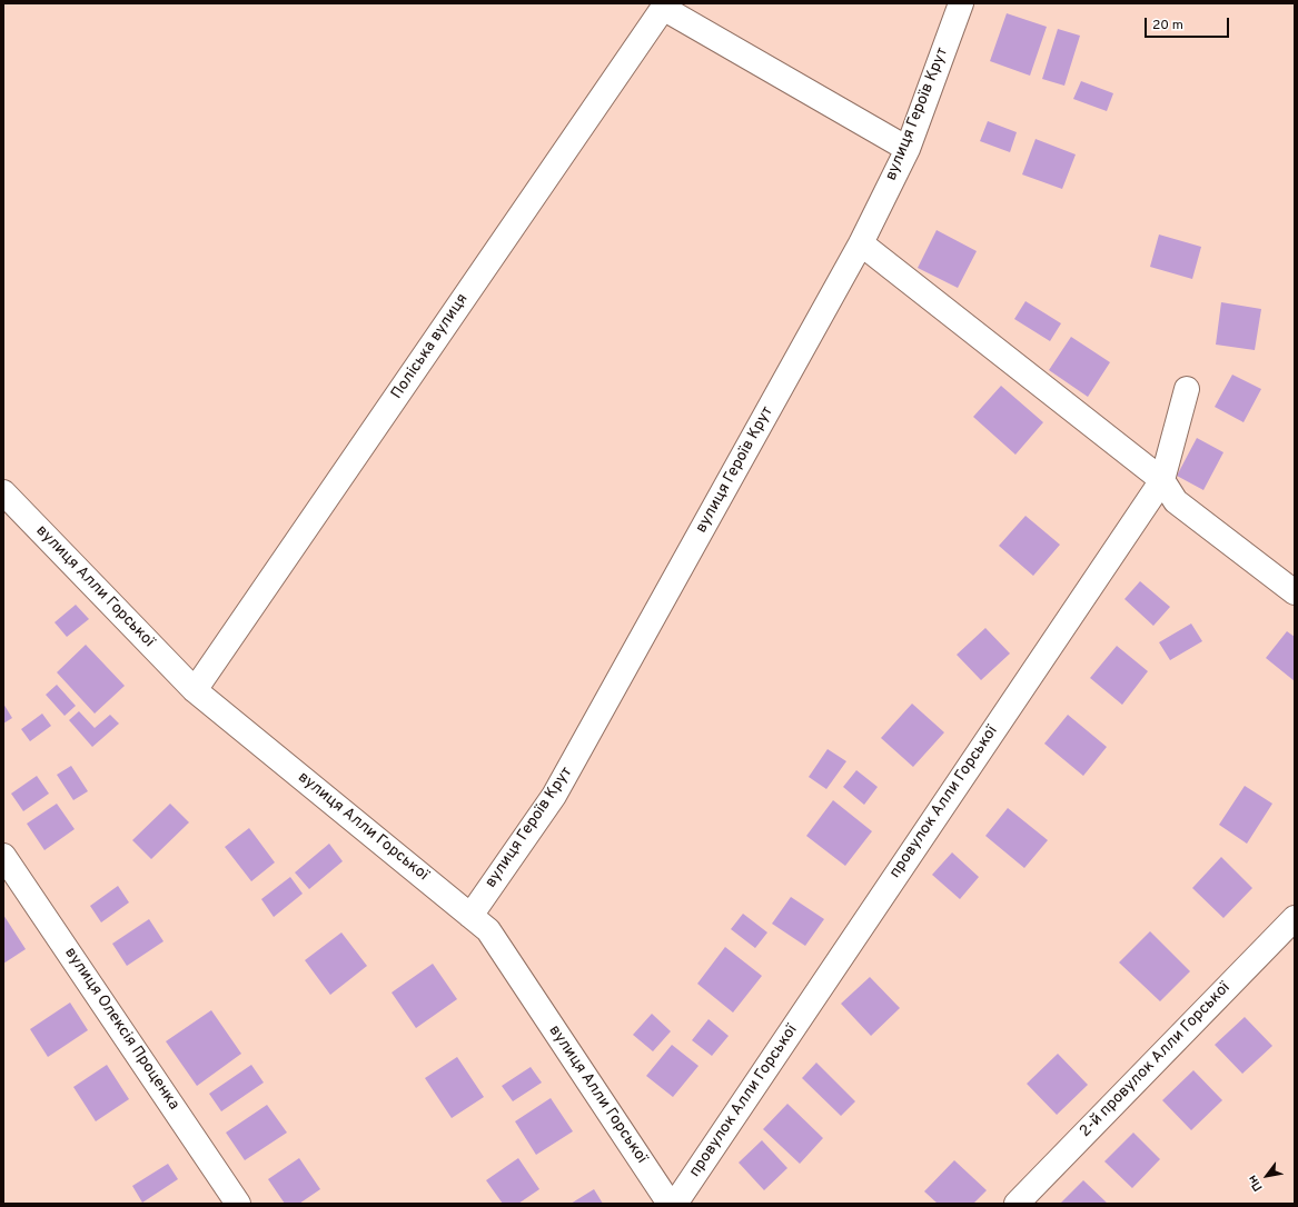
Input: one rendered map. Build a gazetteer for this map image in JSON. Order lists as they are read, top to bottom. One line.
{"streets":{"street":["вулиця Героїв Крут","Поліська вулиця","вулиця Алли Горської","провулок Алли Горської","вулиця Олексія Проценка","2-й провулок Алли Горської"]},"crossings":[["вулиця Героїв Крут","вулиця Алли Горської"],["Поліська вулиця","вулиця Алли Горської"]],"scale_bar":"20 m","north":"bottom left"}
